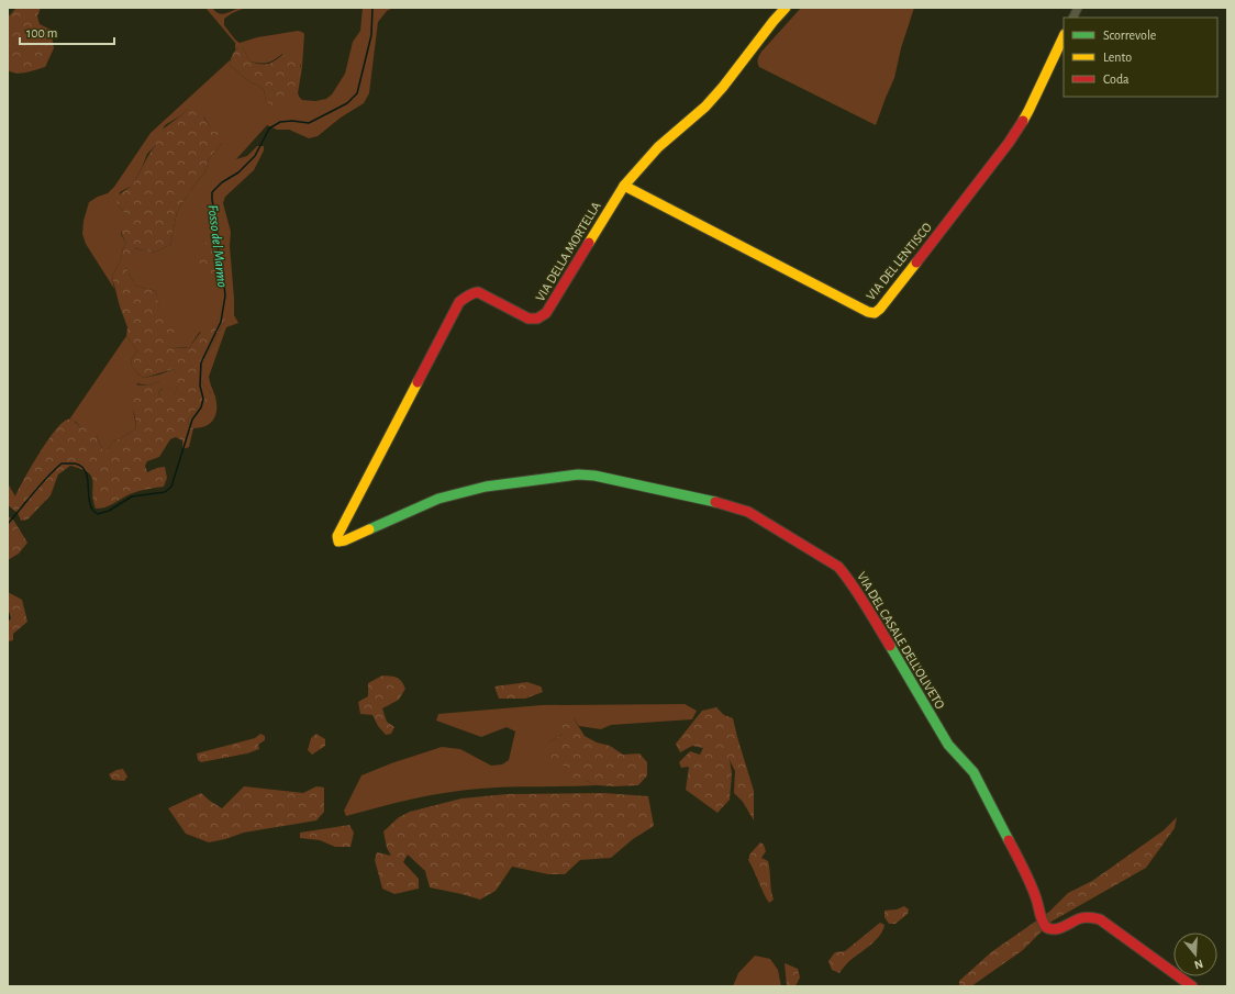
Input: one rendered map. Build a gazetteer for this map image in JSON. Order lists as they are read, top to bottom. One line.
{"streets":{"street":["VIA DELLA MORTELLA","VIA DEL LENTISCO","VIA DEL CASALE DELL'OLIVETO"]},"crossings":[["VIA DELLA MORTELLA","VIA DEL LENTISCO"],["VIA DELLA MORTELLA","VIA DEL CASALE DELL'OLIVETO"]],"water":["Fosso del Marmo"],"legend":["Scorrevole","Lento","Coda"],"scale_bar":"100 m","north":"bottom"}
